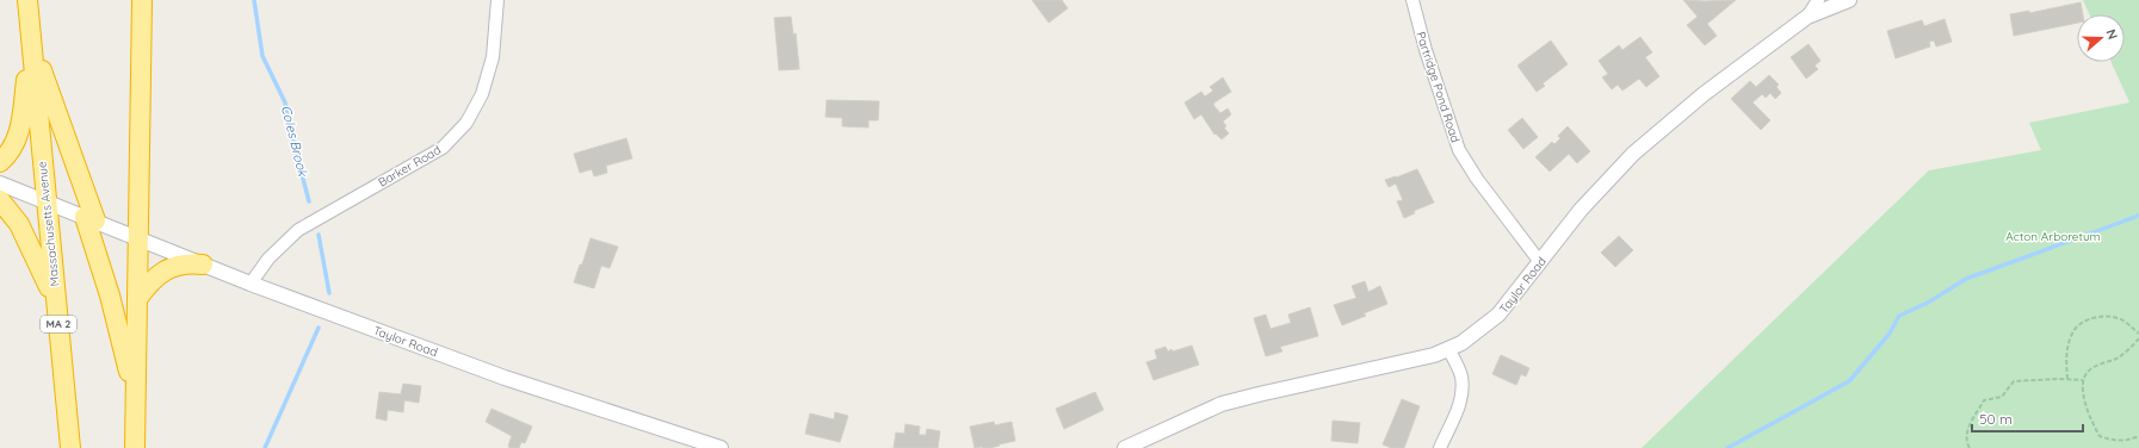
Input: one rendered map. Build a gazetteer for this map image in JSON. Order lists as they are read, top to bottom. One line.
{"streets":{"highway":["Massachusetts Avenue","MA 2"],"street":["Partridge Pond Road","Barker Road","Taylor Road"]},"crossings":[["Partridge Pond Road","Taylor Road"],["Barker Road","Taylor Road"],["Massachusetts Avenue","Taylor Road"]],"water":["Coles Brook"],"parks":["Acton Arboretum"],"scale_bar":"50 m","north":"right"}
